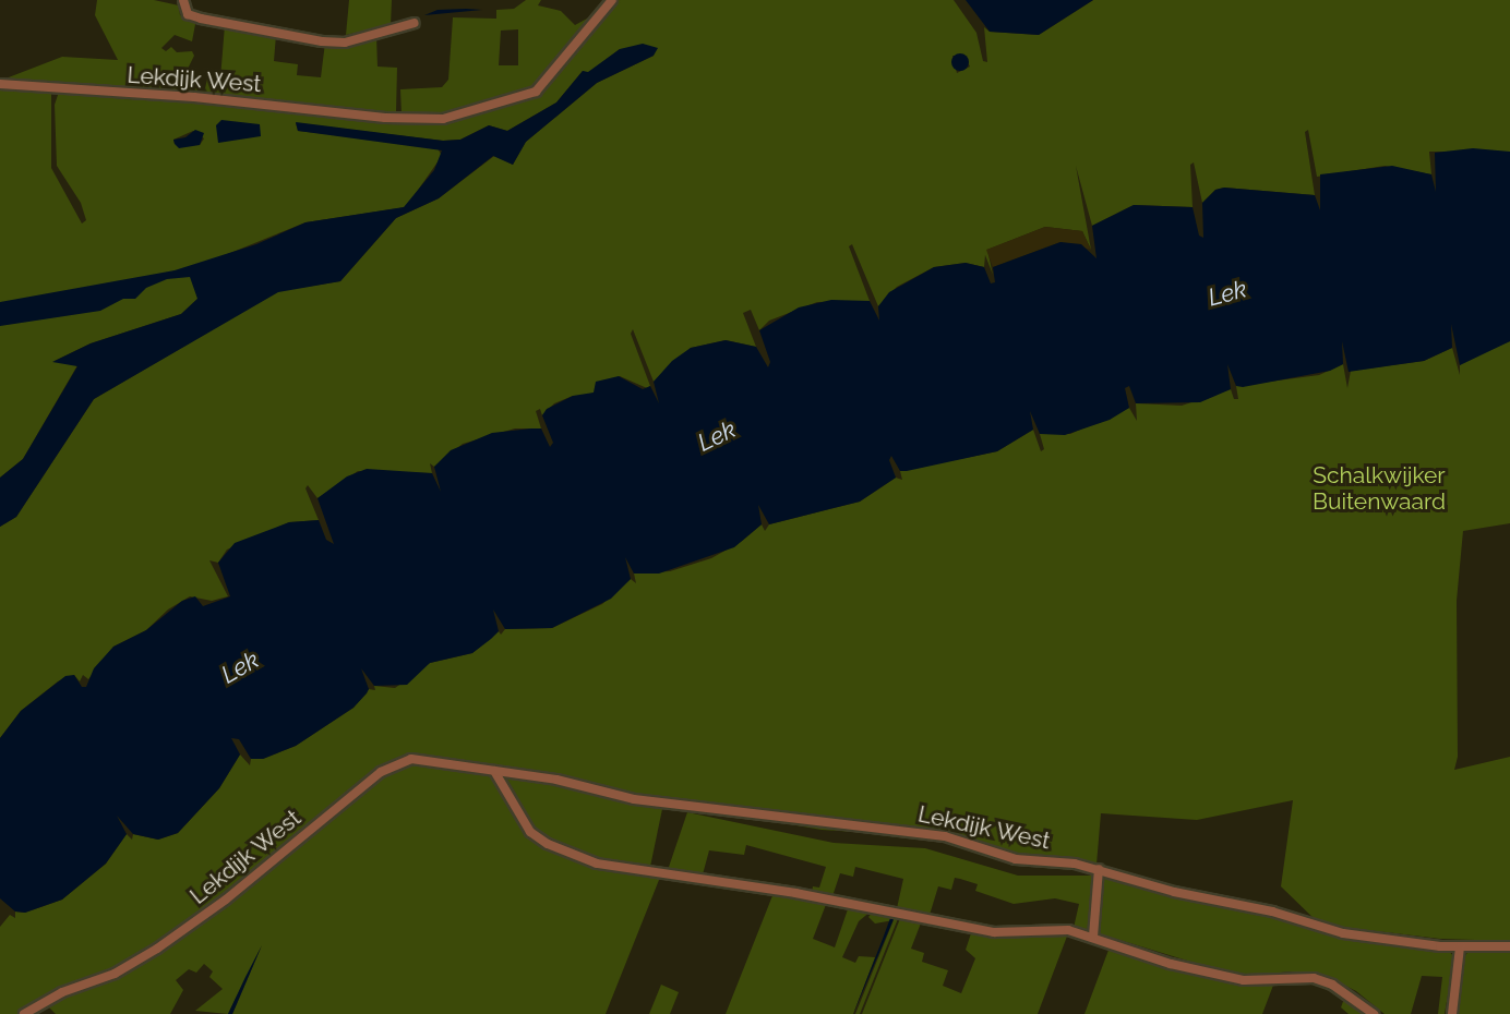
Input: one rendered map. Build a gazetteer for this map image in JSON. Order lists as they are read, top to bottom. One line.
{"streets":{"street":["Lekdijk West"]},"water":["Lek"],"parks":["Schalkwijker Buitenwaard"]}
